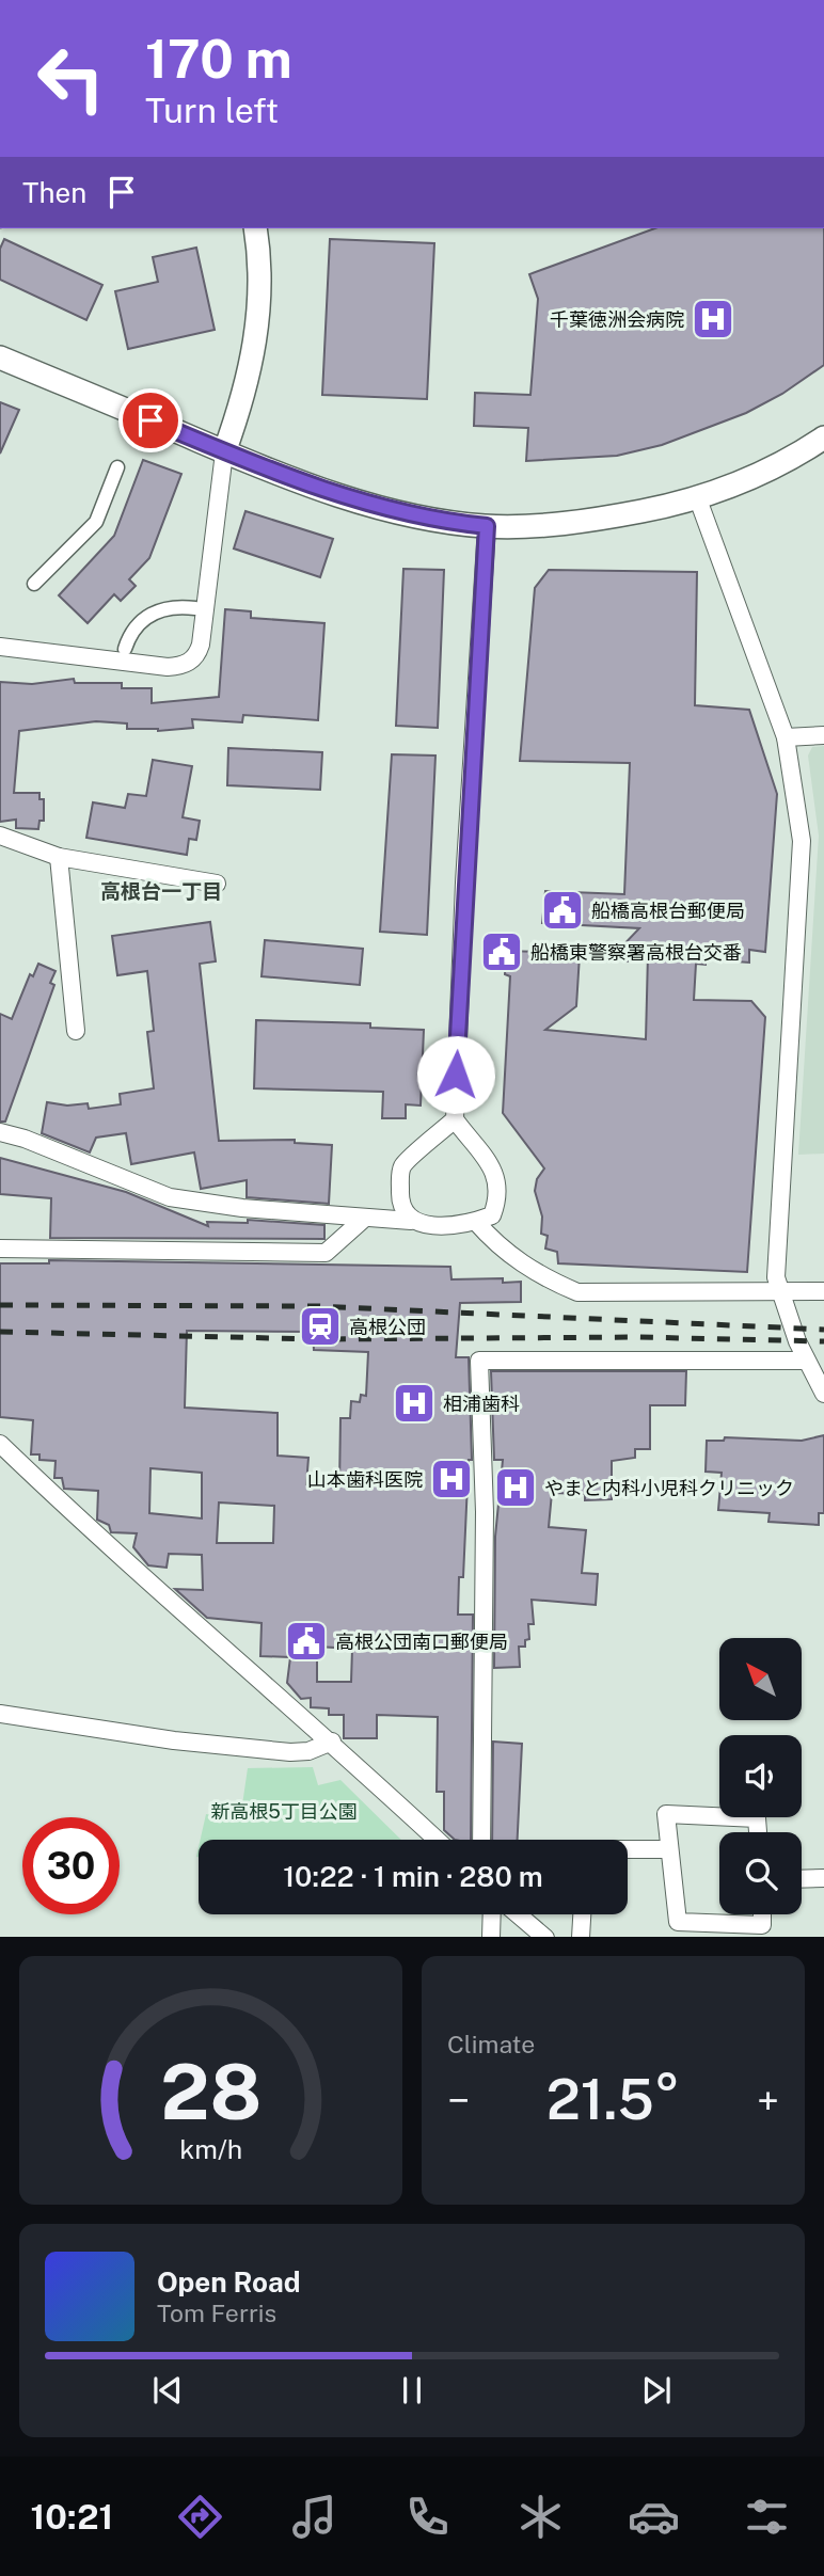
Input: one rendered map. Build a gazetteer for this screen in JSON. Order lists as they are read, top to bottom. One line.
{"districts":["高根台一丁目"],"parks":["新高根5丁目公園"],"places":{"hospital":["千葉徳洲会病院","相浦歯科","山本歯科医院","やまと内科小児科クリニック"],"public building":["船橋高根台郵便局","船橋東警察署高根台交番","高根公団南口郵便局"],"station":["高根公団"]},"north":"top left","page":{"turn":["170 m","Turn left"],"then":"Then","limit":"30","trip":"10:22 · 1 min · 280 m","tile":"Climate","heat":["−","21.5°","+"],"song":["Open Road","Tom Ferris"],"tabs":"10:21","gauge":["28","km/h"]}}
